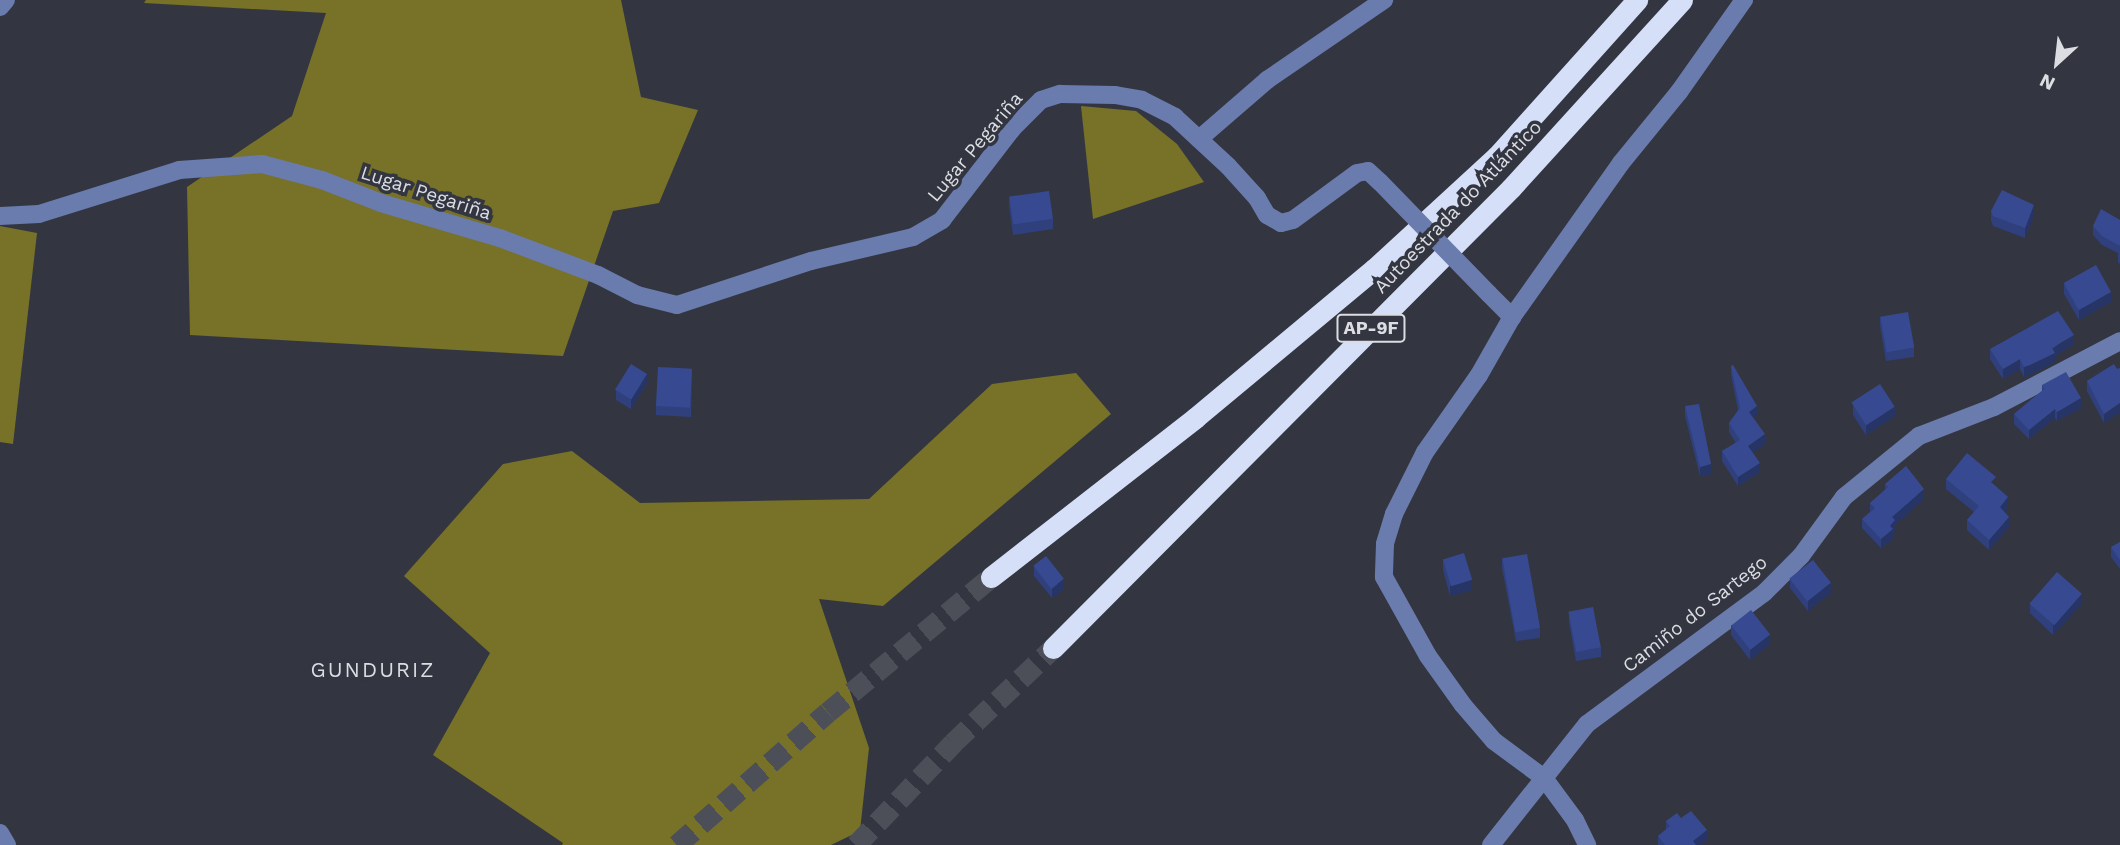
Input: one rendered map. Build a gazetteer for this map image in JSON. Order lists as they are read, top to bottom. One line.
{"streets":{"highway":["Autoestrada do Atlántico","AP-9F"],"street":["Lugar Pegariña","Camiño do Sartego"]},"districts":["GUNDURIZ"],"north":"bottom left"}
